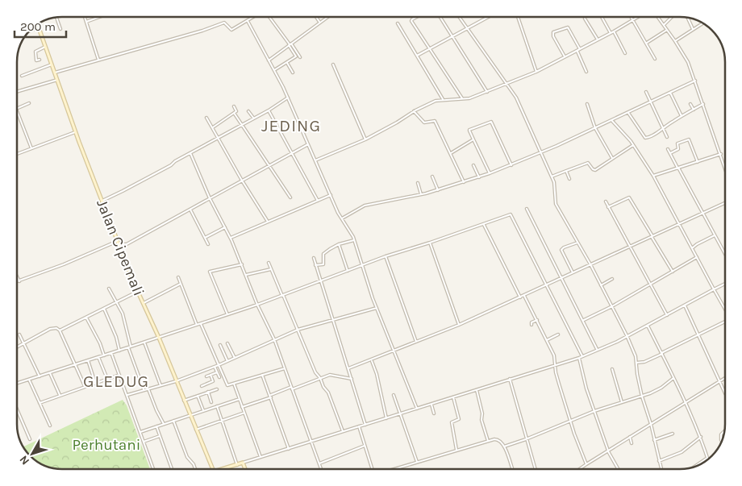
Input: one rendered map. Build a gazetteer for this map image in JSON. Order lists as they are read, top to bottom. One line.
{"streets":{"main road":["Jalan Cipemali"]},"districts":["JEDING","GLEDUG"],"parks":["Perhutani"],"scale_bar":"200 m","north":"bottom left"}
